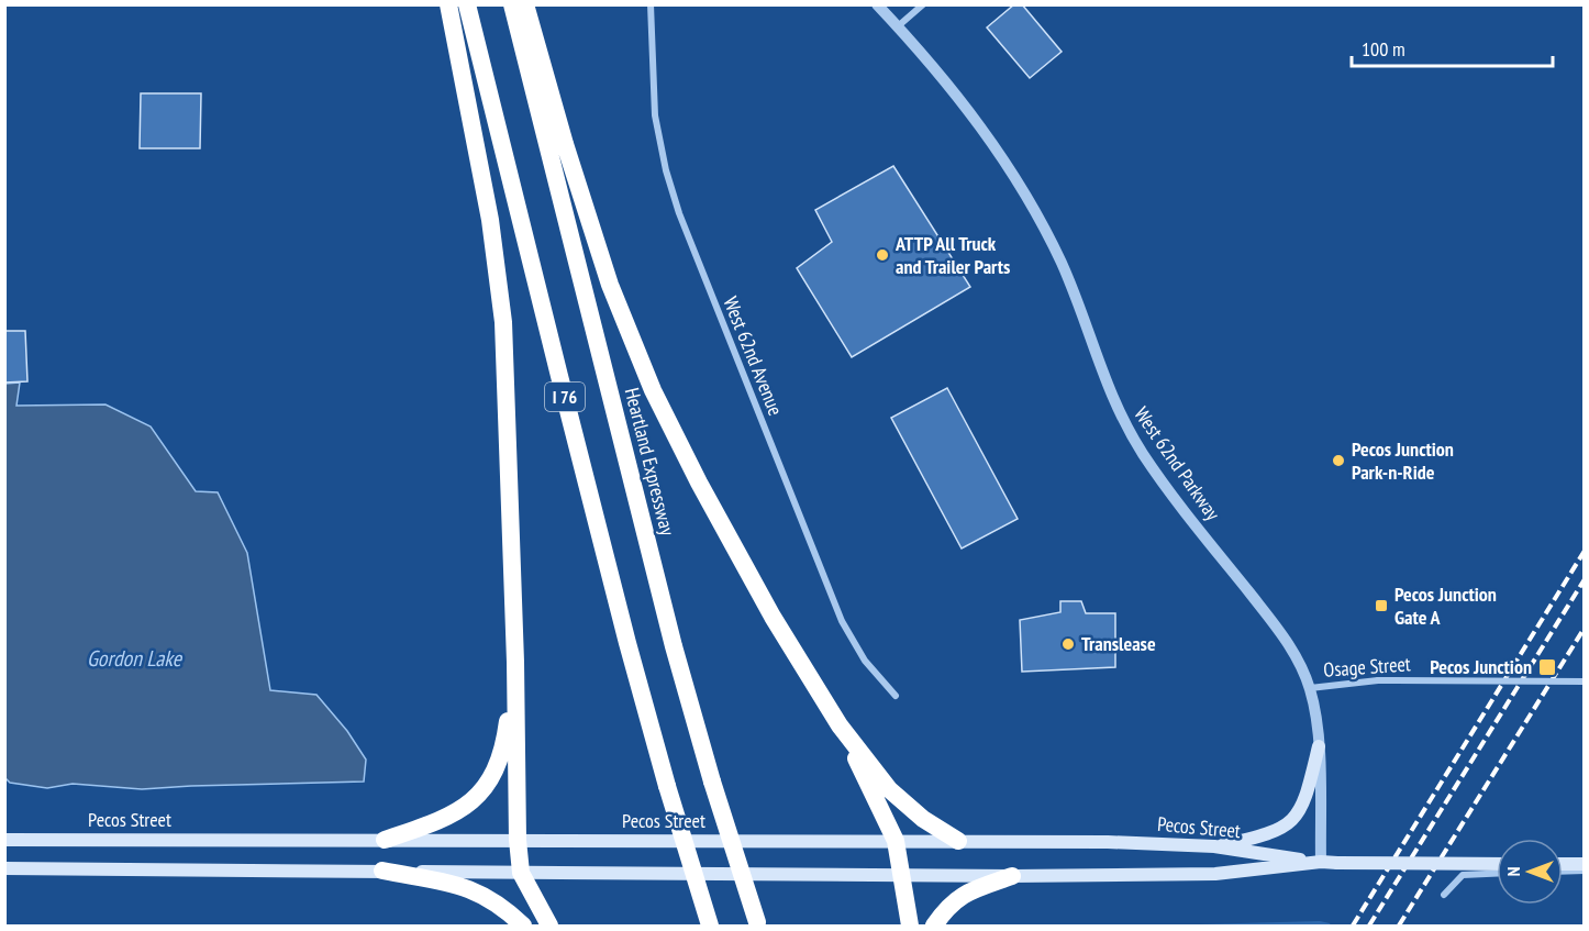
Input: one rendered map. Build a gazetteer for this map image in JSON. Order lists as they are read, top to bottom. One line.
{"streets":{"highway":["I 76","Heartland Expressway"],"main road":["Pecos Street"],"street":["West 62nd Avenue","West 62nd Parkway","Osage Street"]},"crossings":[["West 62nd Parkway","Osage Street"],["West 62nd Parkway","Pecos Street"]],"water":["Gordon Lake"],"places":{"other":["ATTP All Truck and Trailer Parts","Pecos Junction Park-n-Ride","Translease"],"transit":["Pecos Junction Gate A","Pecos Junction"]},"scale_bar":"100 m","north":"left"}
